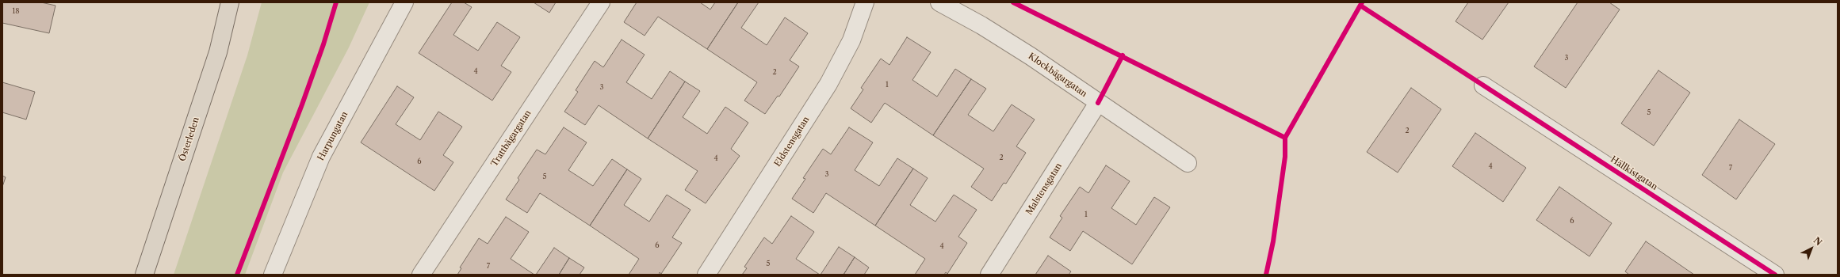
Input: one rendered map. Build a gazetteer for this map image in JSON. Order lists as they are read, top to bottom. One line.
{"streets":{"main road":["Österleden"],"street":["Klockbägargatan","Harpungatan","Trattbägargatan","Eldstensgatan","Hällkistgatan","Malstensgatan"]},"crossings":[["Klockbägargatan","Malstensgatan"]],"house_numbers":["18","3","4","2","1","3","5","2","2","4","6","4","7","3","5","1","6","6","4","5","7"],"north":"top right"}
